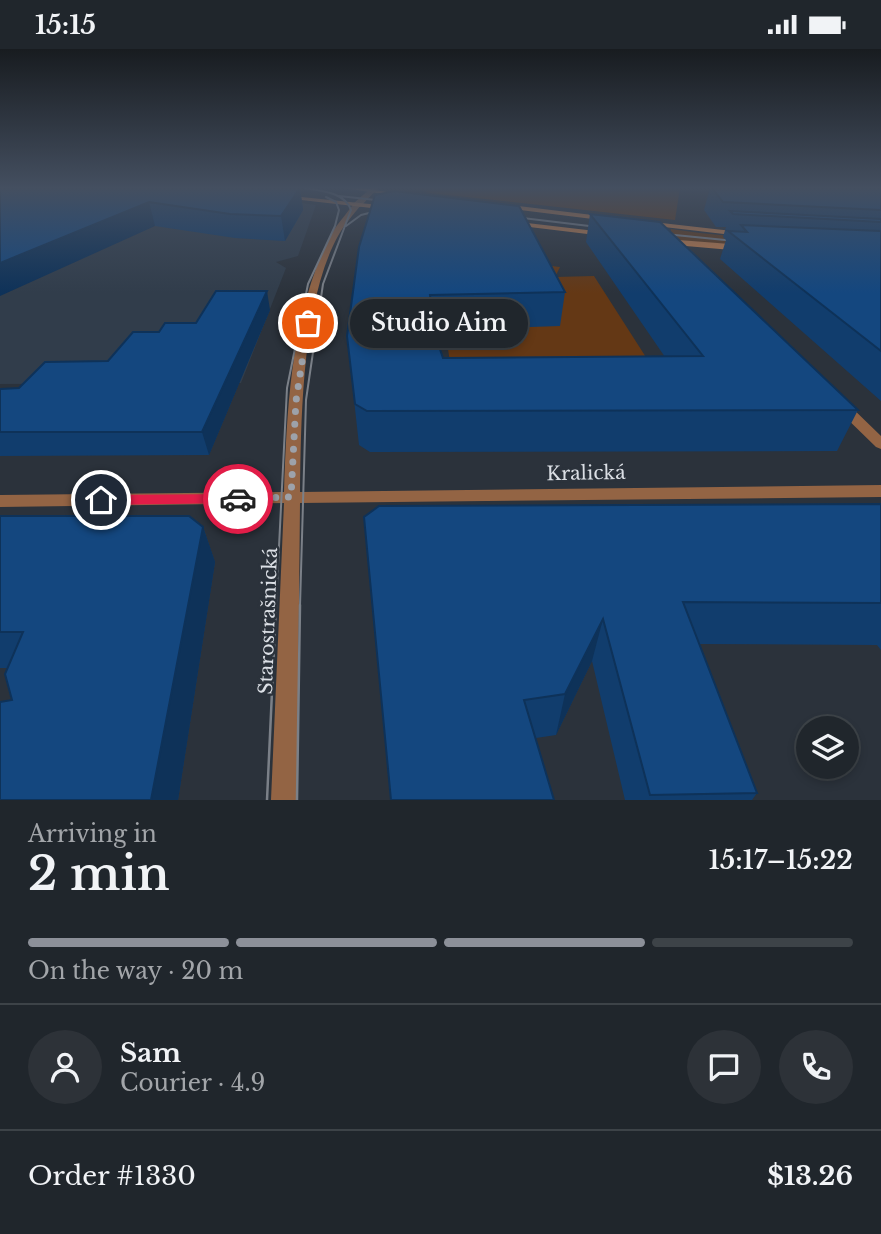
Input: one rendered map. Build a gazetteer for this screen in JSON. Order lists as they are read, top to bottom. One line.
{"streets":{"street":["Kralická","Starostrašnická"]},"crossings":[["Kralická","Starostrašnická"]],"places":["Studio Aim"],"page":{"status":"15:15","bubble":"Studio Aim","heading":["2 min","Arriving in","15:17–15:22"],"panel":["Sam","Courier · 4.9","Order #1330","$13.26"],"bar":"On the way · 20 m"}}
